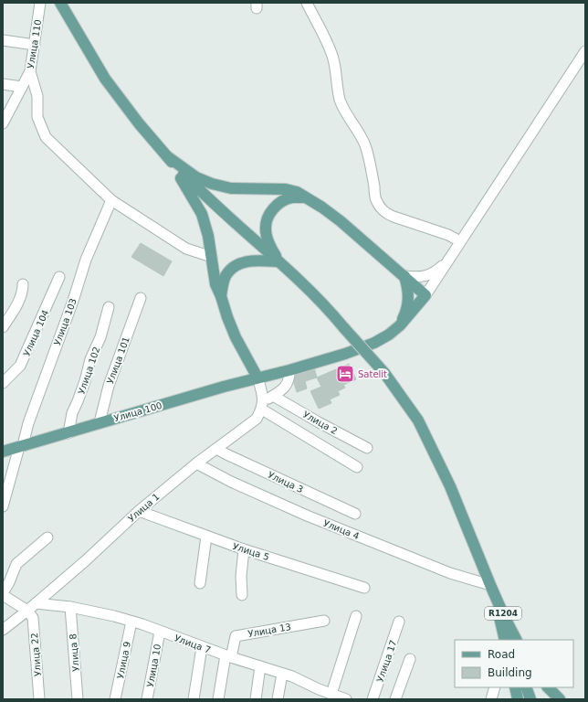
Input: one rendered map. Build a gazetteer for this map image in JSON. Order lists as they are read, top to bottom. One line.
{"streets":{"main road":["Улица 100","R1204"],"street":["Улица 110","Улица 103","Улица 104","Улица 101","Улица 102","Улица 2","Улица 3","Улица 1","Улица 4","Улица 5","Улица 13","Улица 7","Улица 8","Улица 22","Улица 9","Улица 17","Улица 10"]},"crossings":[["Улица 103","Улица 100"],["Улица 101","Улица 100"],["Улица 102","Улица 100"],["Улица 3","Улица 1"],["Улица 1","Улица 4"],["Улица 1","Улица 5"],["Улица 1","Улица 7"],["Улица 1","Улица 22"],["Улица 4","R1204"],["Улица 13","Улица 7"],["Улица 7","Улица 8"],["Улица 7","Улица 9"],["Улица 7","Улица 10"]],"places":{"hotel":["Satelit"]},"legend":["Road","Building"]}
